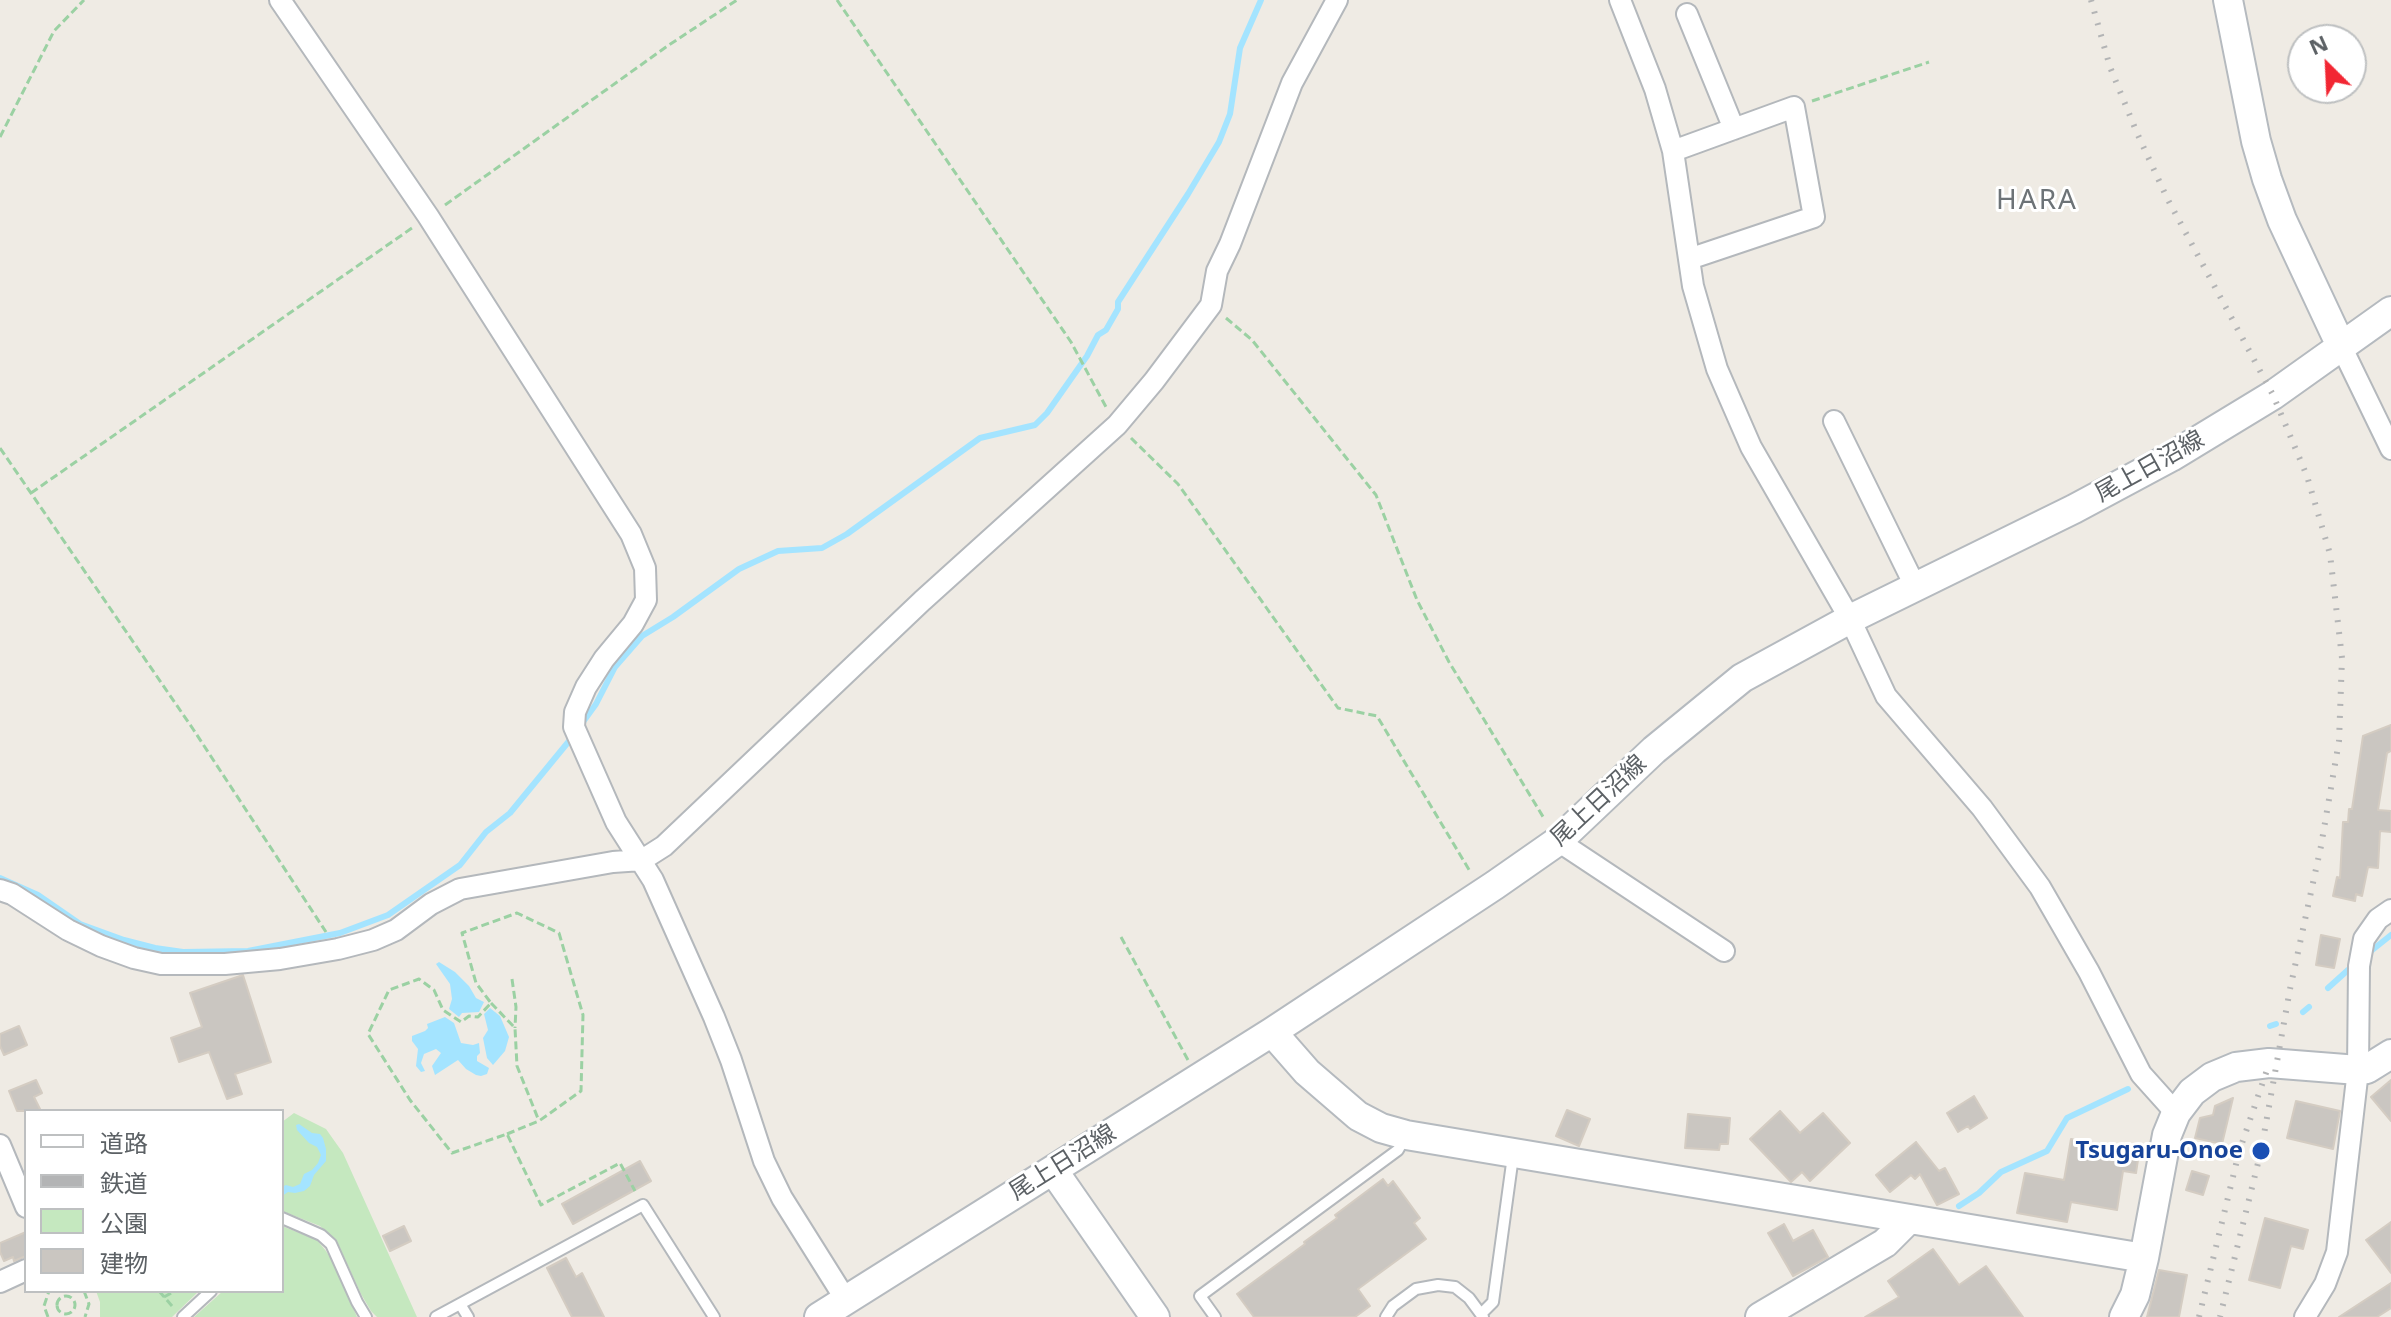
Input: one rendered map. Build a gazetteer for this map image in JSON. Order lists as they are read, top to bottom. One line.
{"streets":{"street":["尾上日沼線"]},"districts":["HARA"],"places":["Tsugaru-Onoe"],"legend":["道路","鉄道","公園","建物"],"north":"top left"}
